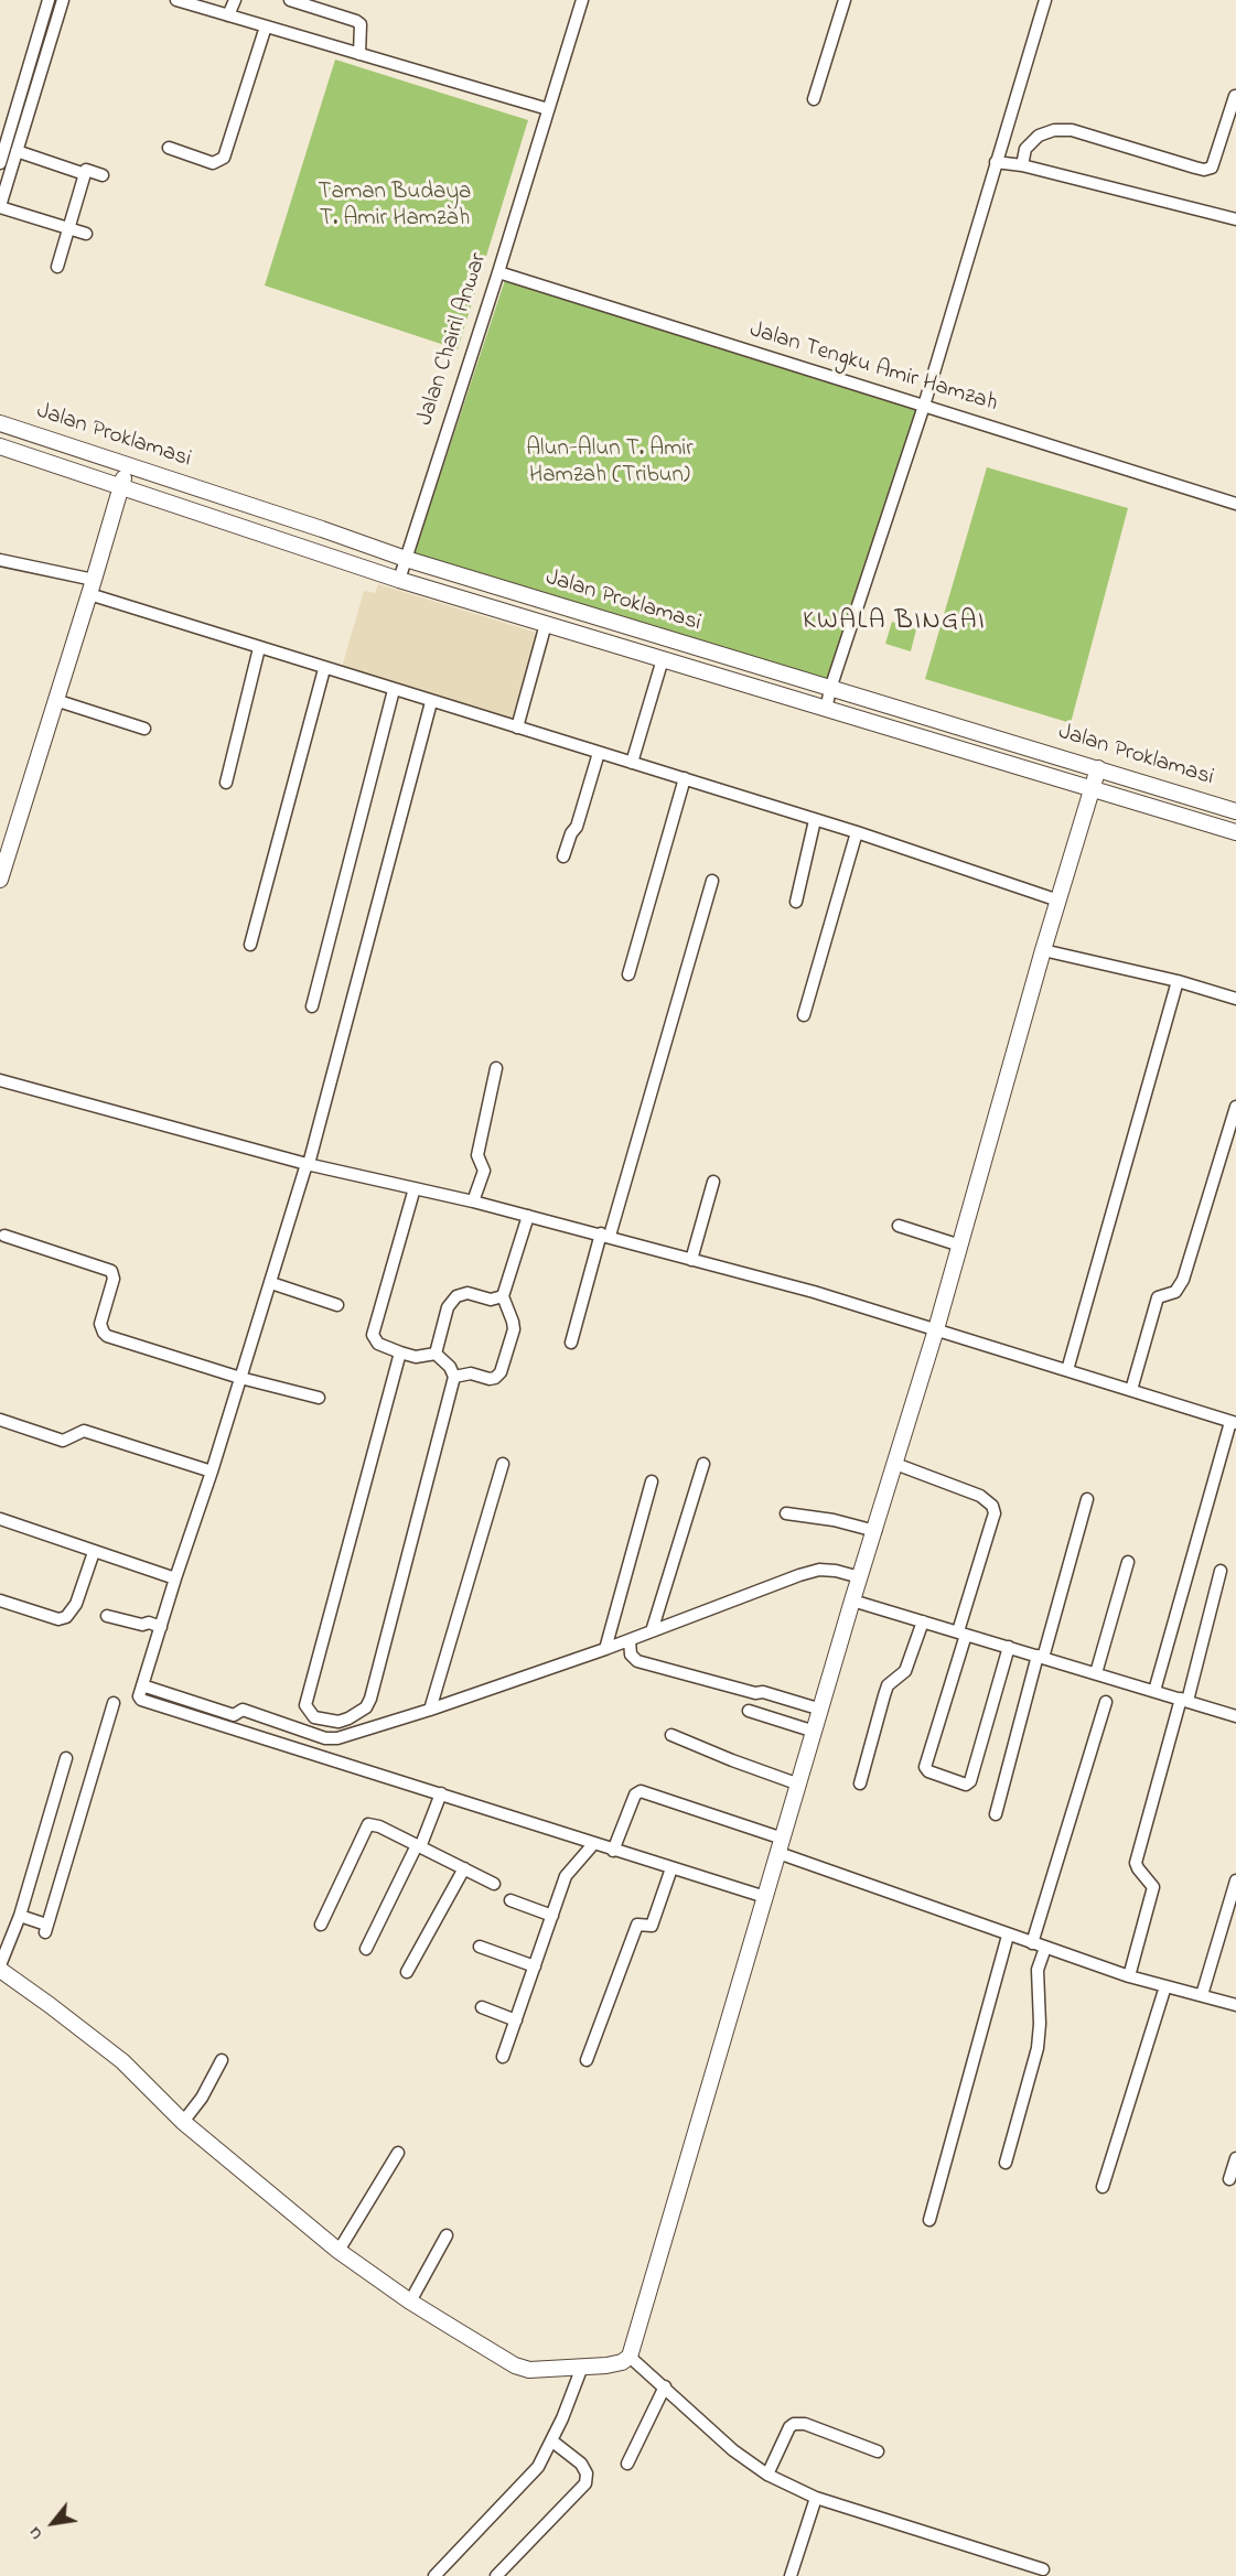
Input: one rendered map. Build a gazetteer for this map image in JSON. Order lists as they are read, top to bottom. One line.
{"streets":{"street":["Jalan Chairil Anwar","Jalan Tengku Amir Hamzah","Jalan Proklamasi"]},"crossings":[["Jalan Chairil Anwar","Jalan Tengku Amir Hamzah"],["Jalan Chairil Anwar","Jalan Proklamasi"]],"districts":["KWALA BINGAI"],"parks":["Taman Budaya T. Amir Hamzah","Alun-Alun T. Amir Hamzah (Tribun)"],"north":"bottom left"}
